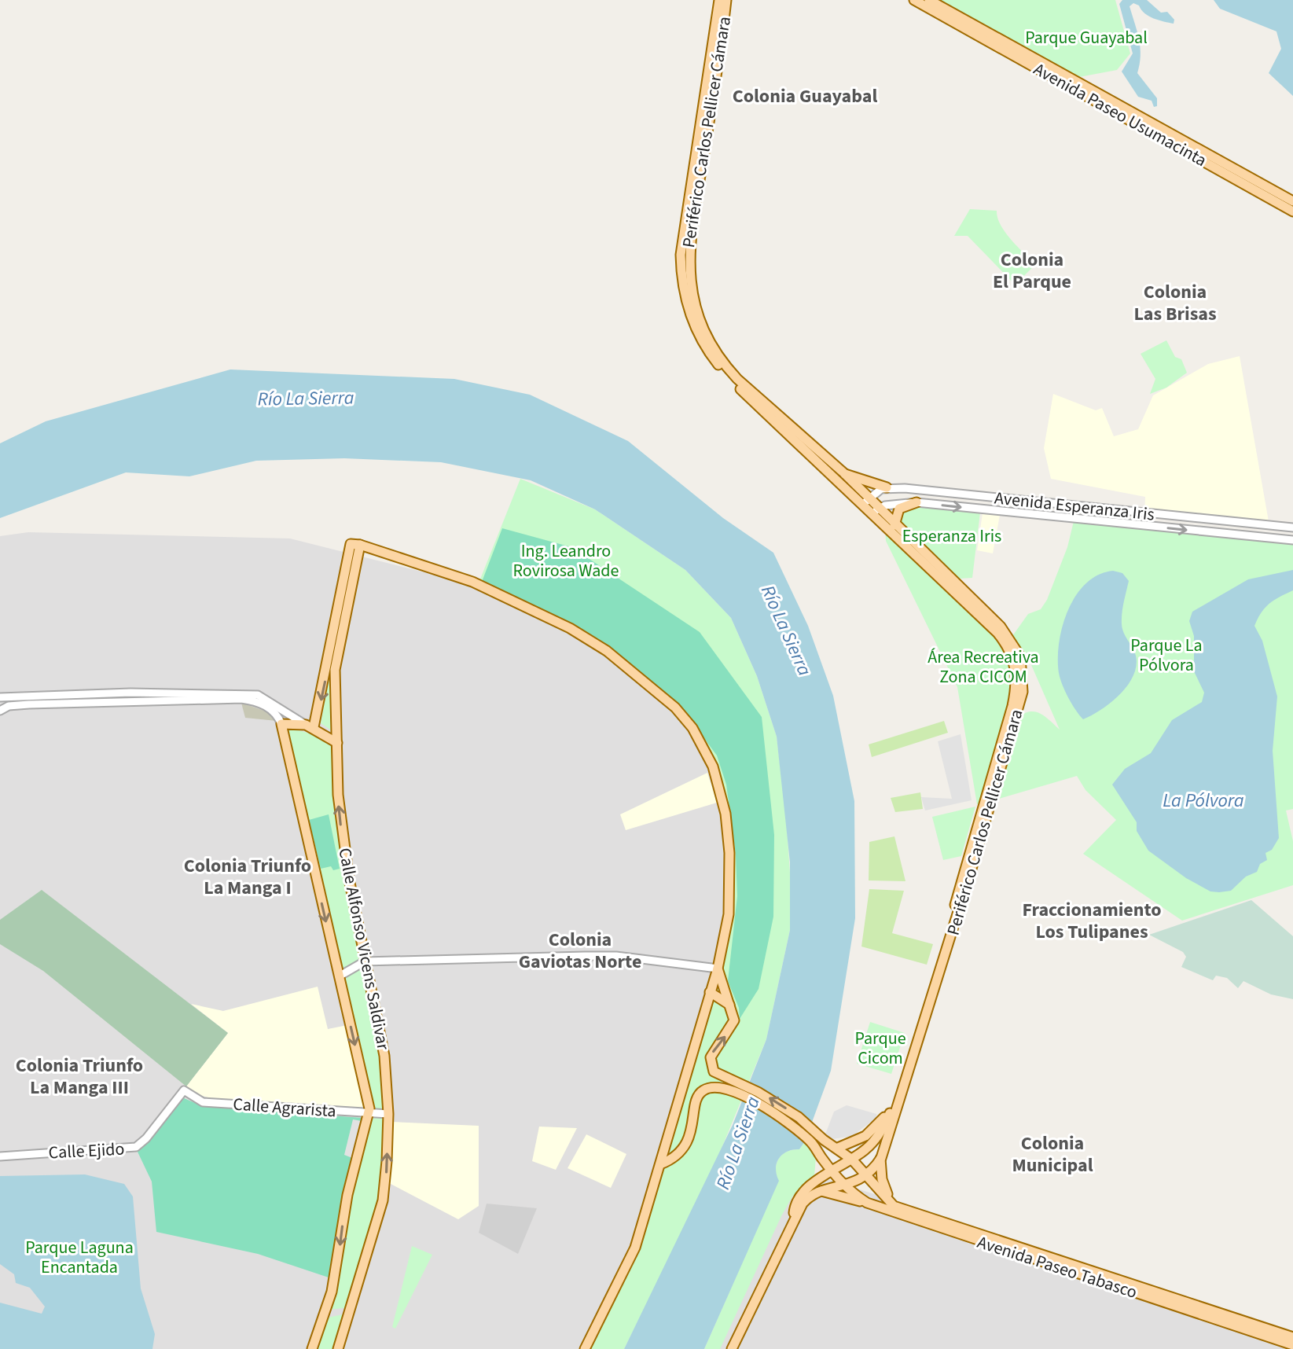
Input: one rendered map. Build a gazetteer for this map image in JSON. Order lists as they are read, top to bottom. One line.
{"streets":{"main road":["Avenida Paseo Usumacinta","Periférico Carlos Pellicer Cámara","Calle Alfonso Vicens Saldivar","Avenida Paseo Tabasco"],"street":["Avenida Esperanza Iris","Calle Agrarista","Calle Ejido"]},"crossings":[["Periférico Carlos Pellicer Cámara","Avenida Esperanza Iris"],["Periférico Carlos Pellicer Cámara","Avenida Paseo Tabasco"],["Calle Alfonso Vicens Saldivar","Calle Agrarista"],["Calle Agrarista","Calle Ejido"]],"districts":["Colonia Guayabal","Colonia El Parque","Colonia Las Brisas","Colonia Triunfo La Manga I","Fraccionamiento Los Tulipanes","Colonia Gaviotas Norte","Colonia Triunfo La Manga III","Colonia Municipal"],"water":["Río La Sierra","La Pólvora"],"parks":["Parque Guayabal","Esperanza Iris","Ing. Leandro Rovirosa Wade","Parque La Pólvora","Área Recreativa Zona CICOM","Parque Cicom","Parque Laguna Encantada"]}
